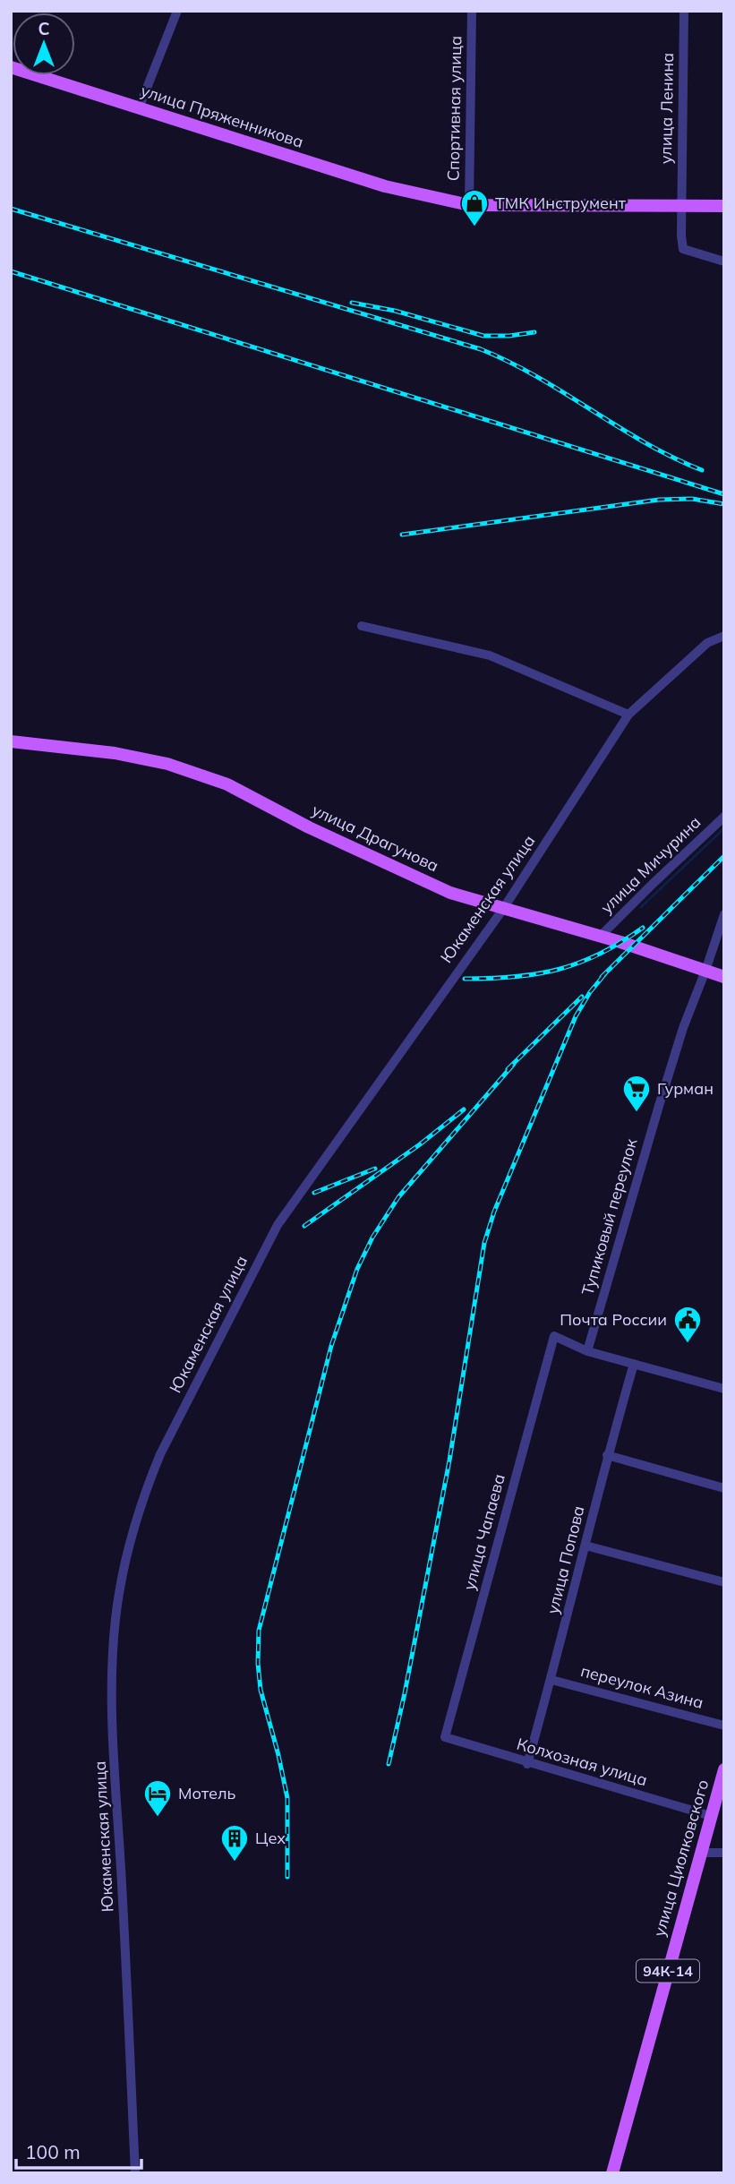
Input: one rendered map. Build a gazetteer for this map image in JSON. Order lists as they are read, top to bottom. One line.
{"streets":{"main road":["улица Пряженникова","улица Драгунова","улица Циолковского","94К-14"],"street":["Спортивная улица","улица Ленина","улица Мичурина","Юкаменская улица","Тупиковый переулок","улица Чапаева","улица Попова","переулок Азина","Колхозная улица"]},"crossings":[["Спортивная улица","улица Пряженникова"],["улица Ленина","улица Пряженникова"],["улица Драгунова","улица Мичурина"],["улица Драгунова","Юкаменская улица"],["улица Драгунова","Тупиковый переулок"],["Тупиковый переулок","улица Чапаева"],["улица Чапаева","Колхозная улица"],["улица Попова","переулок Азина"],["улица Попова","Колхозная улица"],["Колхозная улица","улица Циолковского"]],"places":{"shop":["ТМК Инструмент"],"supermarket":["Гурман"],"public building":["Почта России"],"hotel":["Мотель"],"building":["Цех"]},"scale_bar":"100 m","north":"top"}
